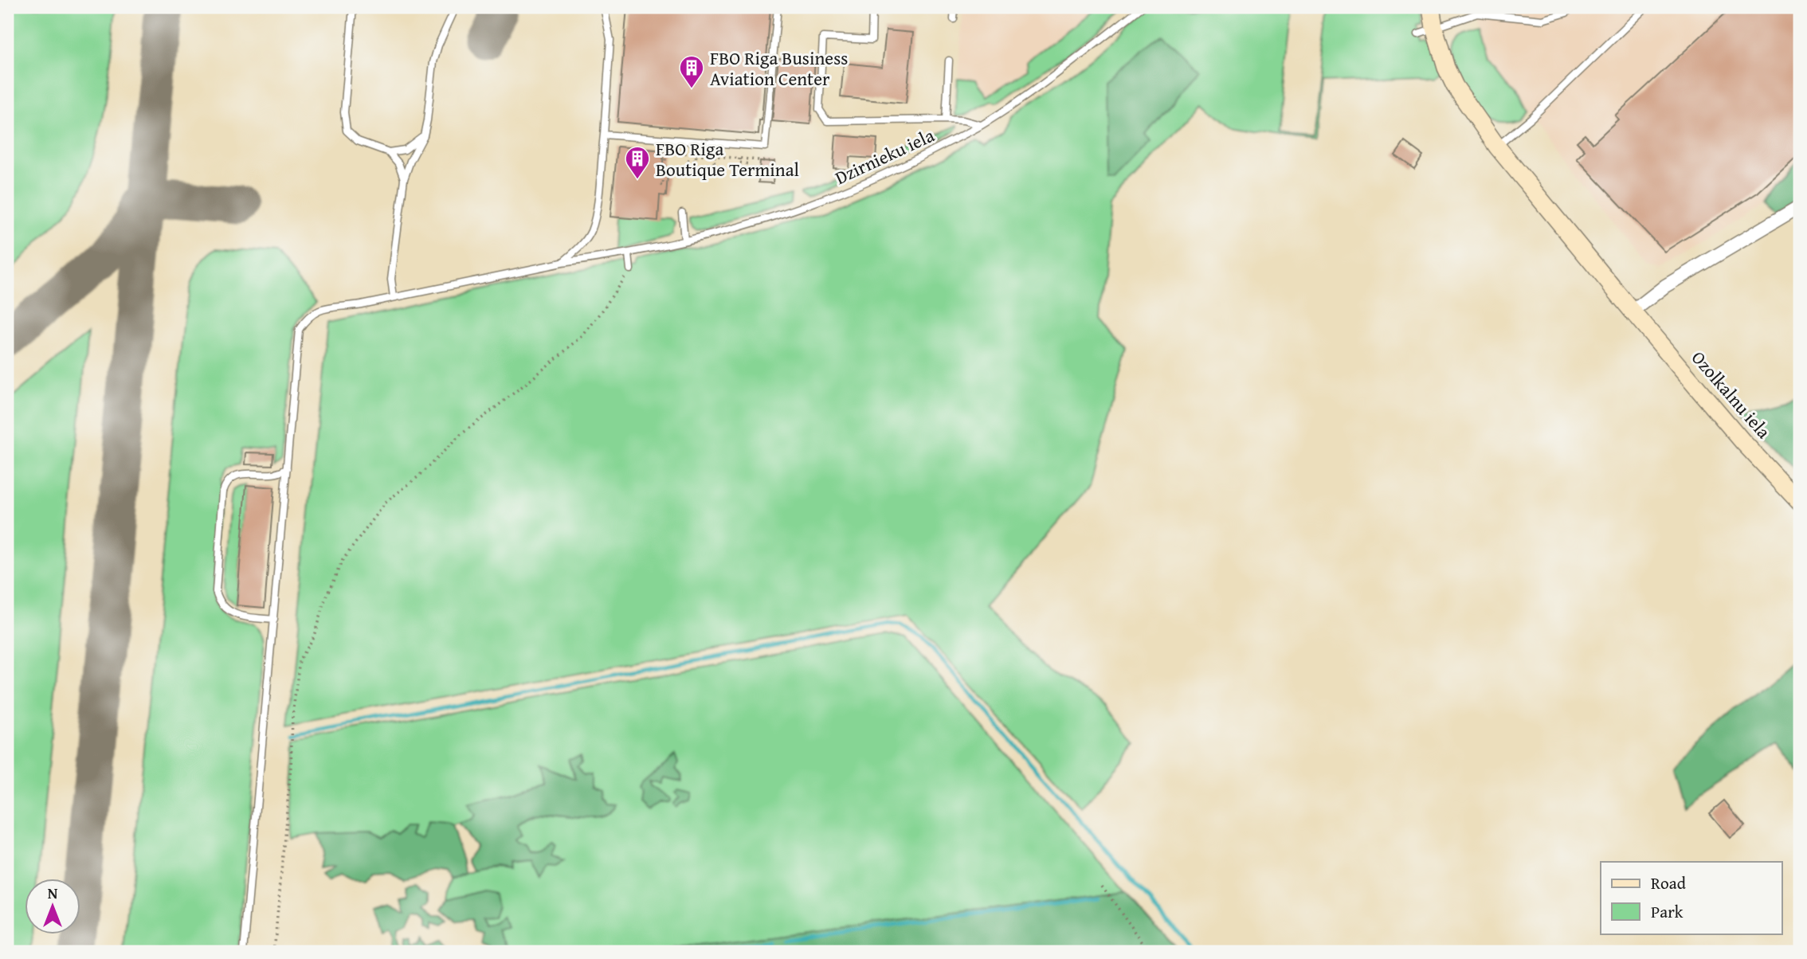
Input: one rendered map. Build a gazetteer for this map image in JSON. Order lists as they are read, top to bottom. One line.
{"streets":{"street":["Ozolkalnu iela"],"lane":["Dzirnieku iela"]},"places":{"building":["FBO Riga Business Aviation Center","FBO Riga Boutique Terminal"]},"legend":["Road","Park"],"north":"top"}
